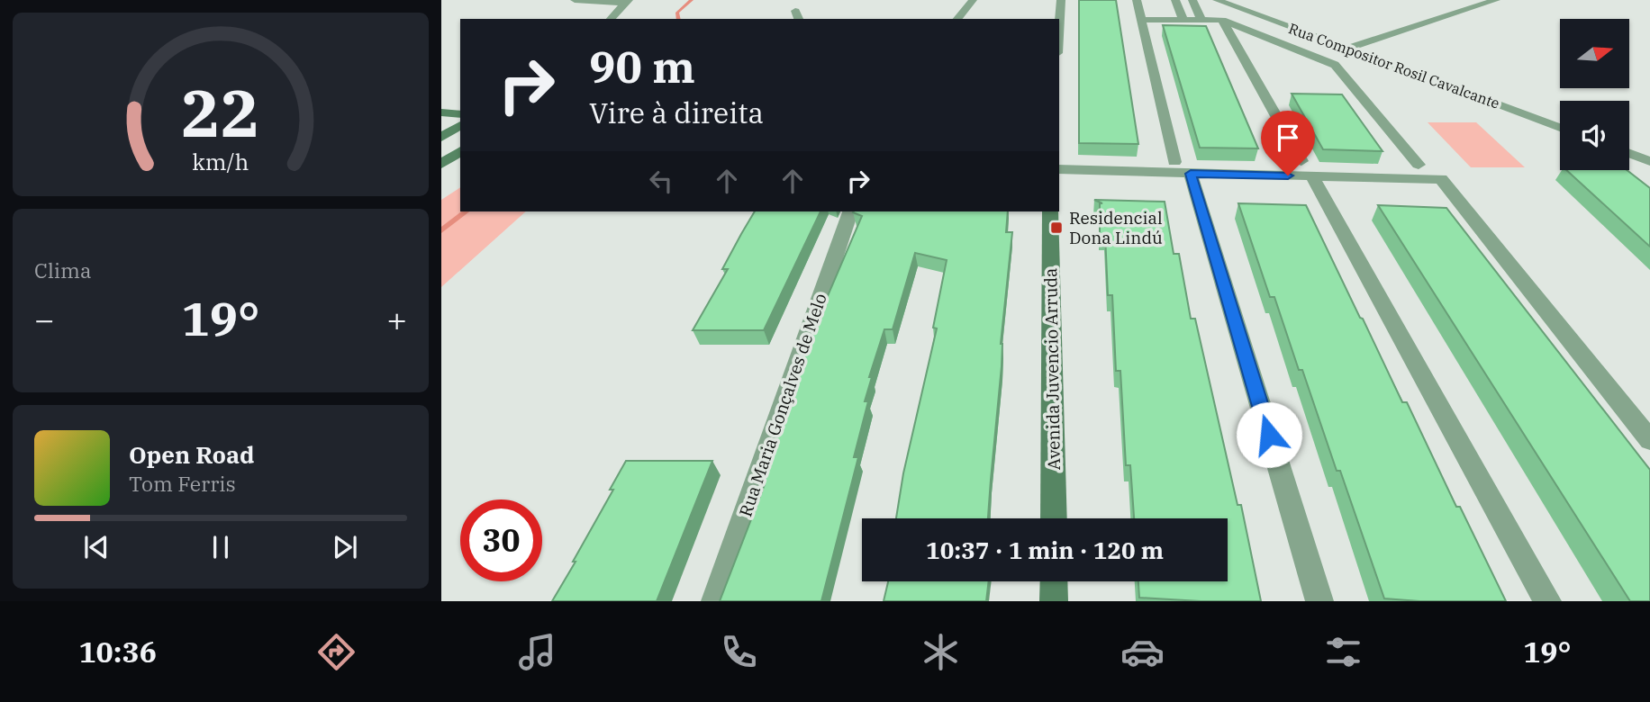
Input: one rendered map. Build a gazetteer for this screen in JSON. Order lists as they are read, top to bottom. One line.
{"streets":{"street":["Rua Compositor Rosil Cavalcante","Avenida Juvencio Arruda","Rua Maria Gonçalves de Melo"]},"places":{"transit":["Residencial Dona Lindú"]},"north":"right","page":{"turn":["90 m","Vire à direita"],"tile":"Clima","heat":["−","19°","+"],"song":["Open Road","Tom Ferris"],"limit":"30","trip":"10:37 · 1 min · 120 m","tabs":["10:36","19°"],"gauge":["22","km/h"]}}
